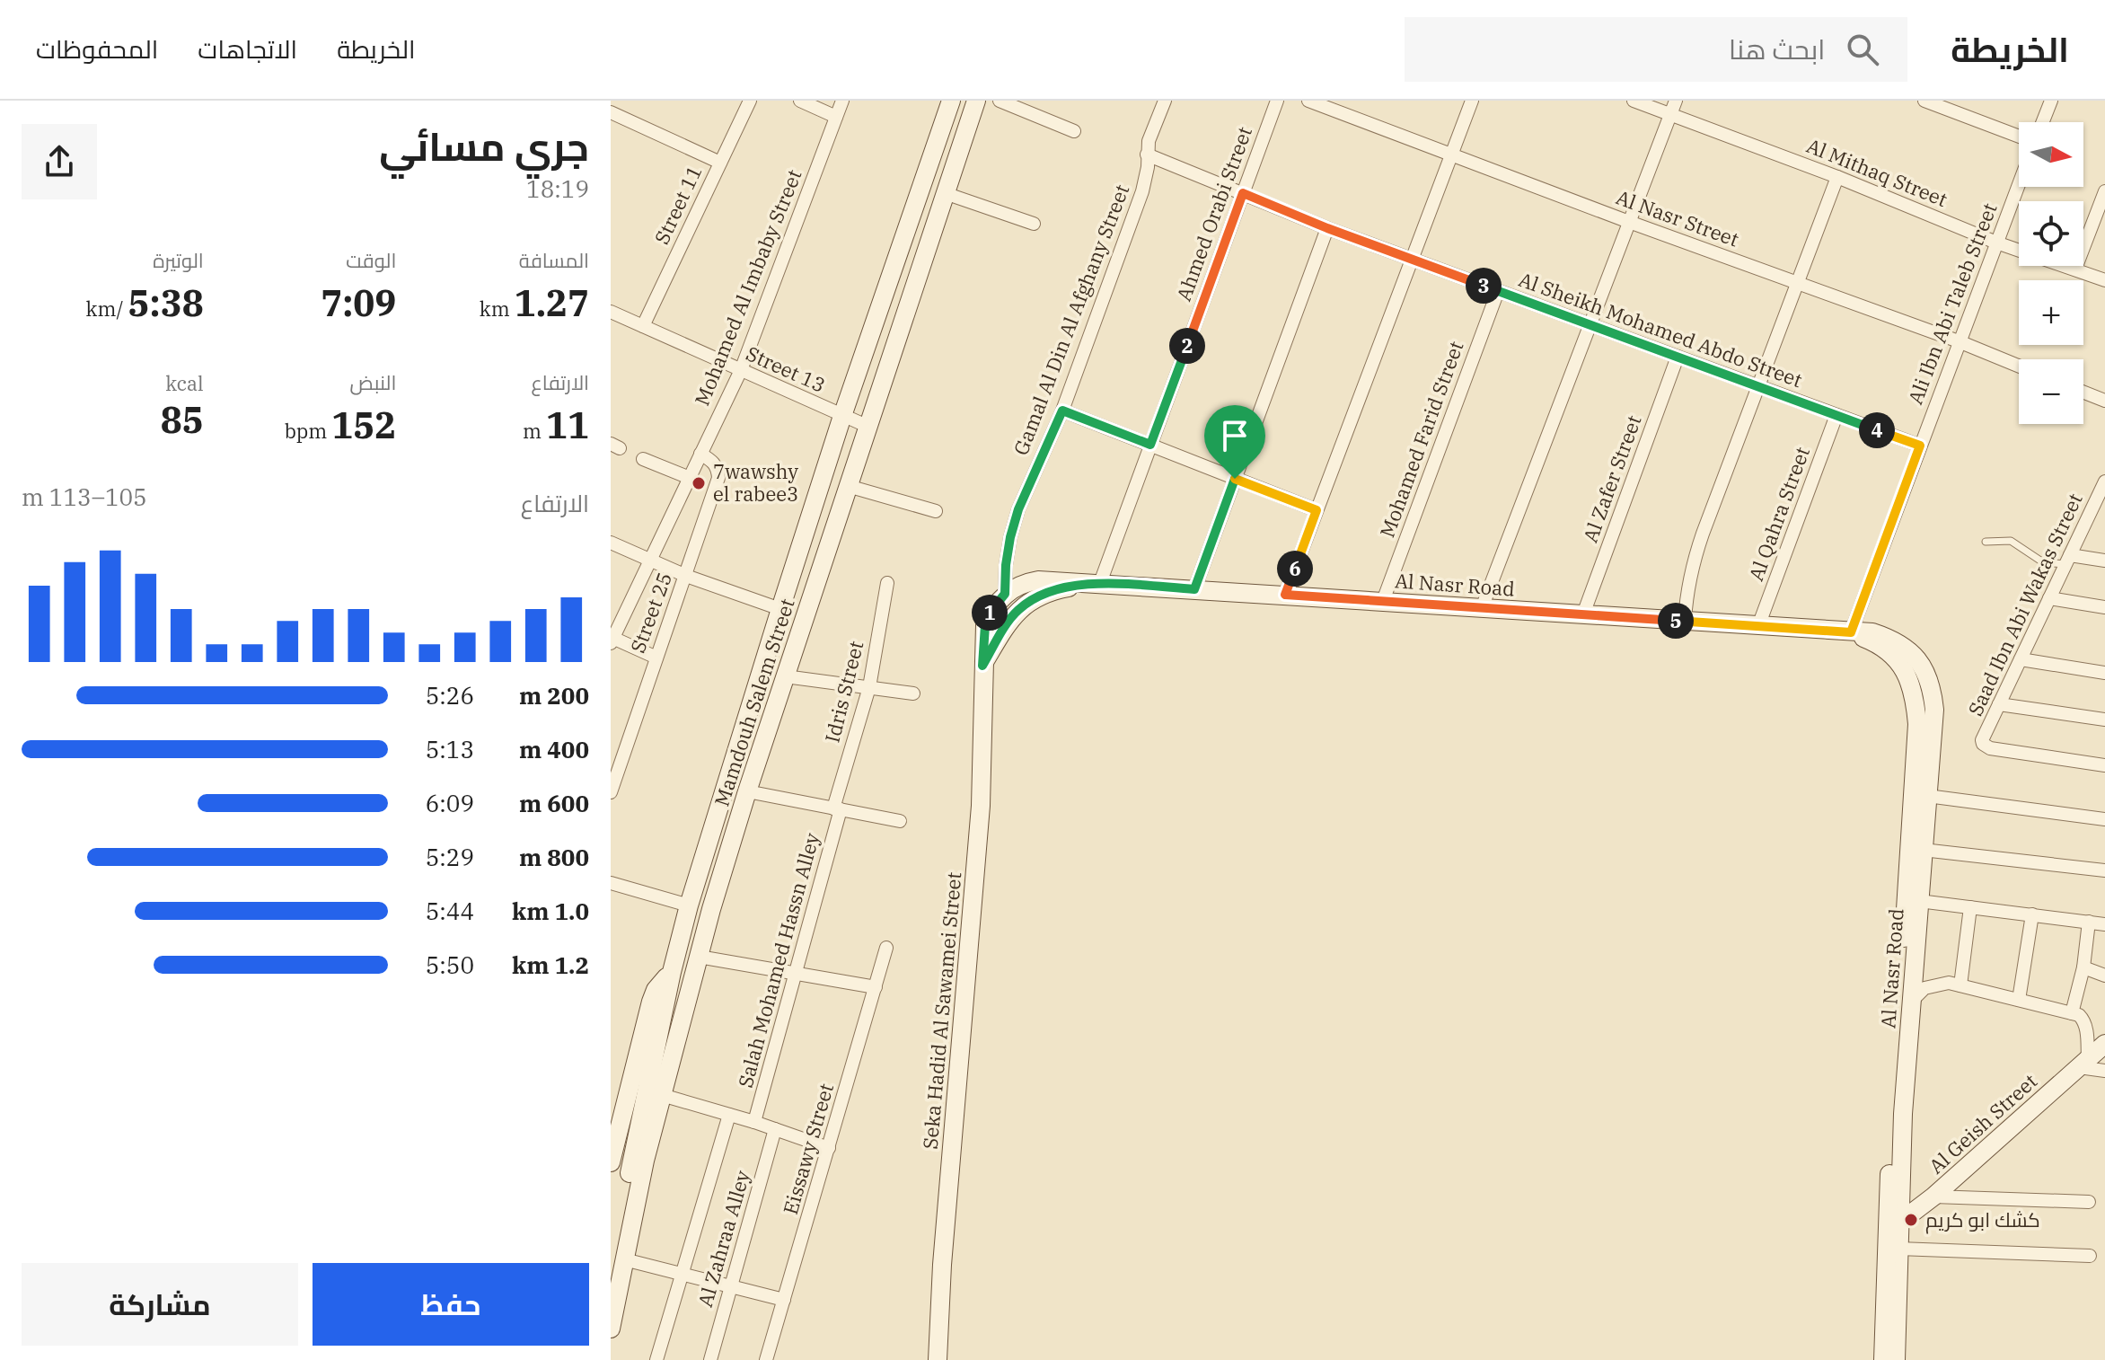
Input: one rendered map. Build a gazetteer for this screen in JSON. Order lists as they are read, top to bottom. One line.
{"streets":{"street":["Al Mithaq Street","Street 11","Ahmed Orabi Street","Al Nasr Street","Mohamed Al Imbaby Street","Ali Ibn Abi Taleb Street","Gamal Al Din Al Afghany Street","Al Sheikh Mohamed Abdo Street","Street 13","Mohamed Farid Street","Al Zafer Street","Al Qahra Street","Al Nasr Road","Saad Ibn Abi Wakas Street","Street 25","Idris Street","Mamdouh Salem Street","Salah Mohamed Hassn Alley","Seka Hadid Al Sawamei Street","Al Geish Street","Eissawy Street","Al Zahraa Alley"]},"crossings":[["Al Mithaq Street","Ali Ibn Abi Taleb Street"],["Street 11","Street 13"],["Ahmed Orabi Street","Al Sheikh Mohamed Abdo Street"],["Ahmed Orabi Street","Al Nasr Road"],["Al Nasr Street","Ali Ibn Abi Taleb Street"],["Mohamed Al Imbaby Street","Street 13"],["Mohamed Al Imbaby Street","Street 25"],["Ali Ibn Abi Taleb Street","Al Sheikh Mohamed Abdo Street"],["Ali Ibn Abi Taleb Street","Al Nasr Road"],["Gamal Al Din Al Afghany Street","Al Sheikh Mohamed Abdo Street"],["Gamal Al Din Al Afghany Street","Seka Hadid Al Sawamei Street"],["Al Sheikh Mohamed Abdo Street","Mohamed Farid Street"],["Al Sheikh Mohamed Abdo Street","Al Zafer Street"],["Al Sheikh Mohamed Abdo Street","Al Qahra Street"],["Street 13","Mamdouh Salem Street"],["Mohamed Farid Street","Al Nasr Road"],["Al Zafer Street","Al Nasr Road"],["Al Qahra Street","Al Nasr Road"],["Al Nasr Road","Al Geish Street"],["Idris Street","Salah Mohamed Hassn Alley"]],"places":["7wawshy el rabee3","كشك ابو كريم"],"north":"right","page":{"header":"الخريطة","search":"ابحث هنا","nav":["الخريطة","الاتجاهات","المحفوظات"],"heading":["جري مسائي","18:19"],"map_buttons":["+","−"],"stats":[["المسافة","1.27 km"],["الوقت","7:09"],["الوتيرة","5:38 /km"],["الارتفاع","11 m"],["النبض","152 bpm"],["kcal","85"]],"pins":["3","2","4","6","1","5"],"chart":["الارتفاع","105–113 m"],"list":[{"name":"200 m","note":"5:26"},{"name":"400 m","note":"5:13"},{"name":"600 m","note":"6:09"},{"name":"800 m","note":"5:29"},{"name":"1.0 km","note":"5:44"},{"name":"1.2 km","note":"5:50"}],"buttons":["حفظ","مشاركة"]}}
